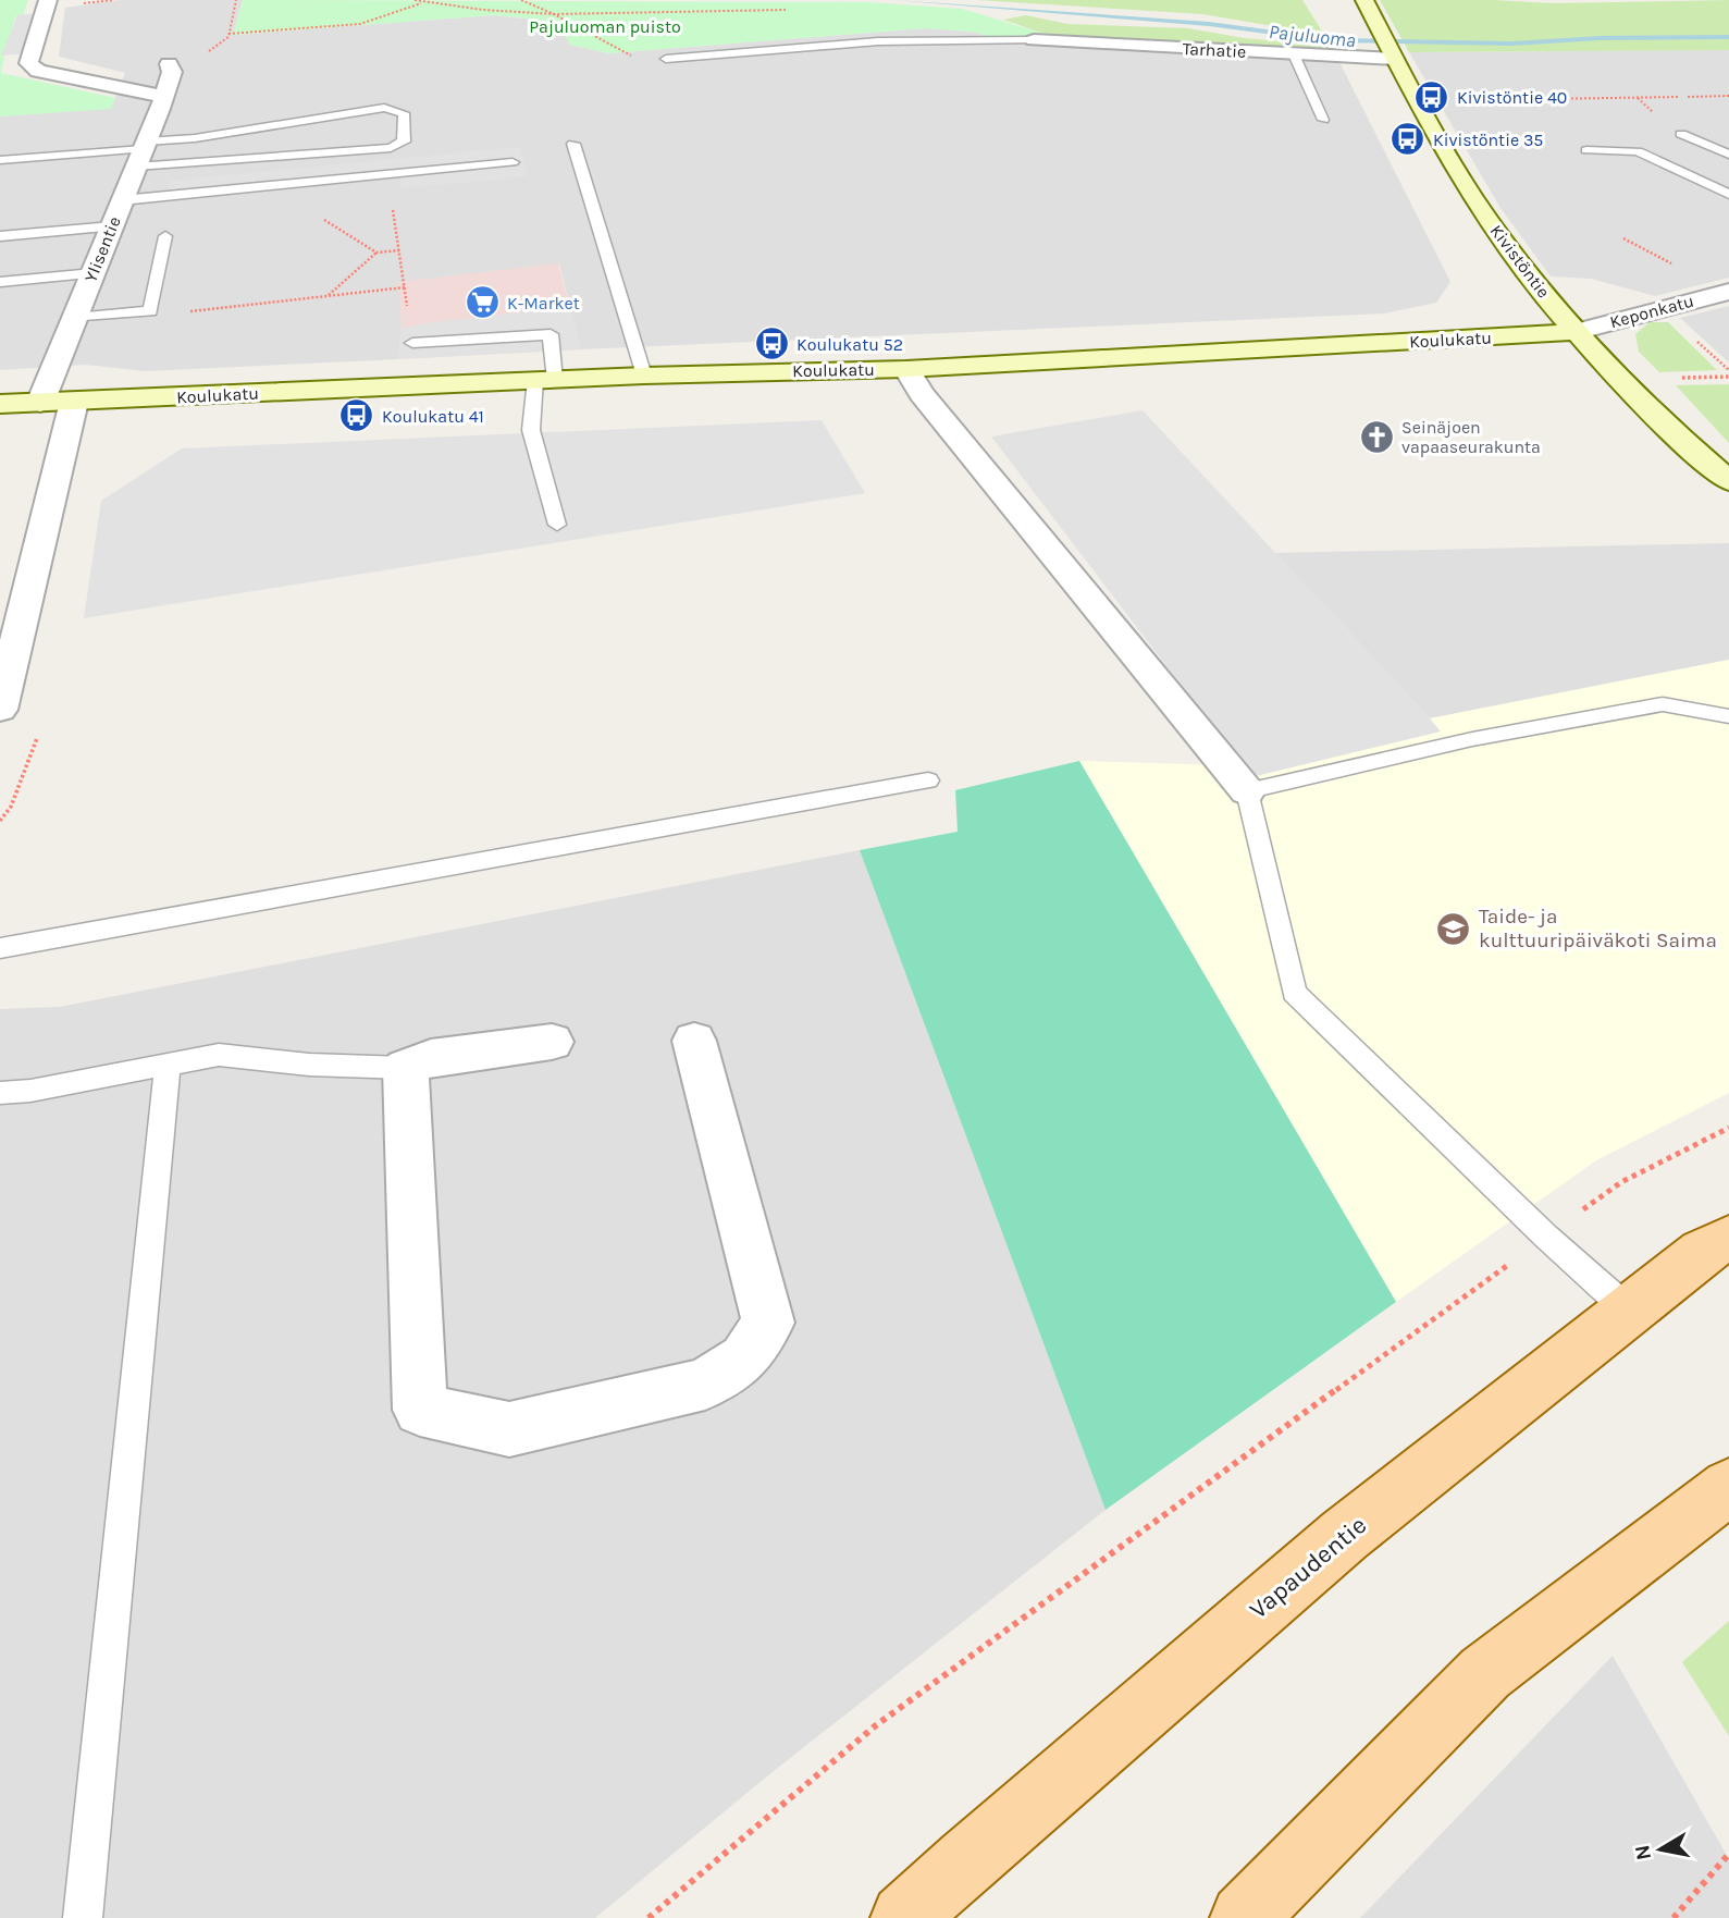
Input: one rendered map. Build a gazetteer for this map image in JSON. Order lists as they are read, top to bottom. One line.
{"streets":{"main road":["Vapaudentie"],"street":["Tarhatie","Ylisentie","Kivistöntie","Keponkatu","Koulukatu"]},"crossings":[["Tarhatie","Kivistöntie"],["Ylisentie","Koulukatu"],["Kivistöntie","Keponkatu"],["Kivistöntie","Koulukatu"],["Keponkatu","Koulukatu"]],"water":["Pajuluoma"],"parks":["Pajuluoman puisto"],"places":{"bus stop":["Kivistöntie 40","Kivistöntie 35","Koulukatu 52","Koulukatu 41"],"supermarket":["K-Market"],"church":["Seinäjoen vapaaseurakunta"],"school or university":["Taide- ja kulttuuripäiväkoti Saima"]},"north":"left"}
